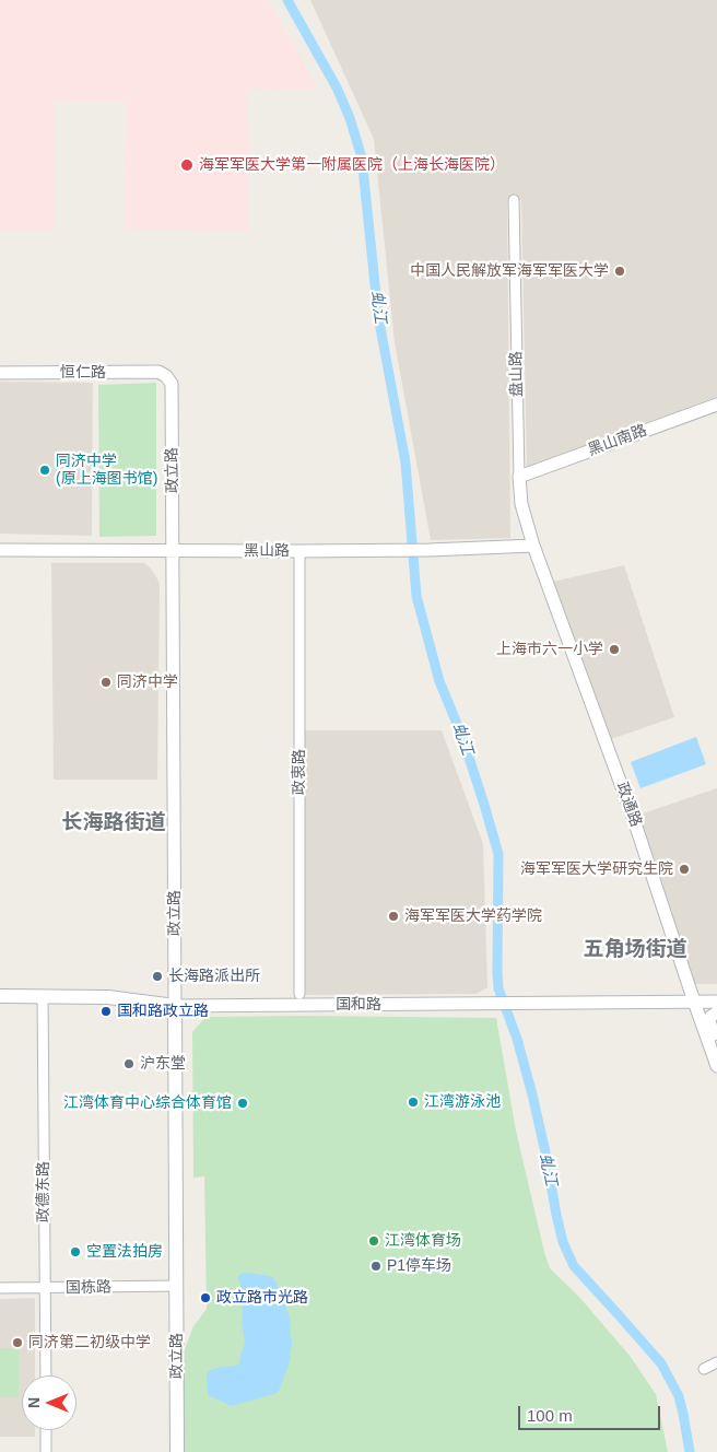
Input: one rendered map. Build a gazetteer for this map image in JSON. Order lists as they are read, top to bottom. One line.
{"streets":{"main road":["政立路","国和路"],"street":["恒仁路","盘山路","黑山南路","黑山路","政衷路","政通路","政德东路","国栋路"]},"crossings":[["恒仁路","政立路"],["盘山路","黑山南路"],["盘山路","黑山路"],["盘山路","政通路"],["政立路","黑山路"],["政立路","国和路"],["政立路","国栋路"],["黑山路","政衷路"],["黑山路","政通路"],["政通路","国和路"],["国和路","政德东路"],["政德东路","国栋路"]],"districts":["长海路街道","五角场街道"],"water":["虬江"],"places":["海军军医大学第一附属医院（上海长海医院）","中国人民解放军海军军医大学","同济中学 (原上海图书馆)","上海市六一小学","同济中学","海军军医大学研究生院","海军军医大学药学院","长海路派出所","国和路政立路","沪东堂","江湾游泳池","江湾体育中心综合体育馆","江湾体育场","空置法拍房","P1停车场","政立路市光路","同济第二初级中学"],"scale_bar":"100 m","north":"left"}
